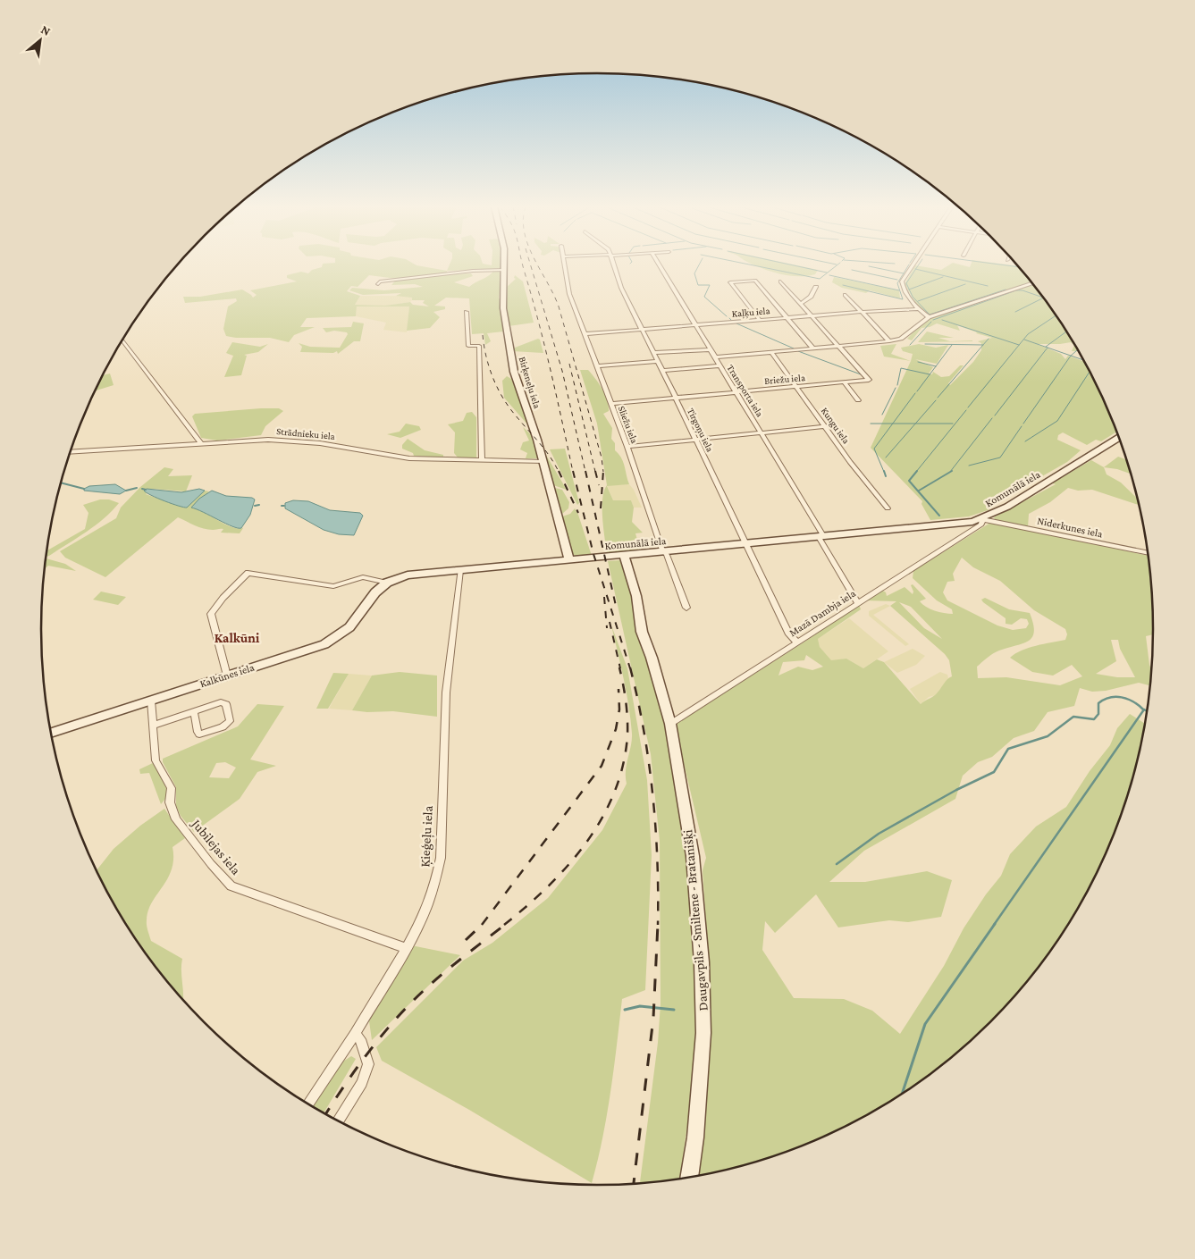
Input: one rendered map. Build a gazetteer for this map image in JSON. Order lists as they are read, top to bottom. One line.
{"streets":{"main road":["Birķeneļu iela","Komunālā iela","Kalkūnes iela","Daugavpils - Smiltene - Bratanišķi"],"street":["Kaļķu iela","Briežu iela","Transporta iela","Sliežu iela","Kungu iela","Tirgoņu iela","Strādnieku iela","Niderkunes iela","Mazā Dambja iela","Ķieģeļu iela","Jubilejas iela"]},"crossings":[["Kaļķu iela","Transporta iela"],["Kaļķu iela","Sliežu iela"],["Kaļķu iela","Tirgoņu iela"],["Briežu iela","Transporta iela"],["Briežu iela","Sliežu iela"],["Briežu iela","Kungu iela"],["Briežu iela","Tirgoņu iela"],["Birķeneļu iela","Strādnieku iela"],["Birķeneļu iela","Komunālā iela"],["Transporta iela","Komunālā iela"],["Transporta iela","Mazā Dambja iela"],["Sliežu iela","Komunālā iela"],["Tirgoņu iela","Komunālā iela"],["Tirgoņu iela","Mazā Dambja iela"],["Komunālā iela","Niderkunes iela"],["Komunālā iela","Mazā Dambja iela"],["Komunālā iela","Kalkūnes iela"],["Komunālā iela","Ķieģeļu iela"],["Komunālā iela","Daugavpils - Smiltene - Bratanišķi"],["Niderkunes iela","Mazā Dambja iela"],["Mazā Dambja iela","Daugavpils - Smiltene - Bratanišķi"],["Kalkūnes iela","Jubilejas iela"],["Ķieģeļu iela","Jubilejas iela"]],"districts":["Kalkūni"],"north":"top right"}
